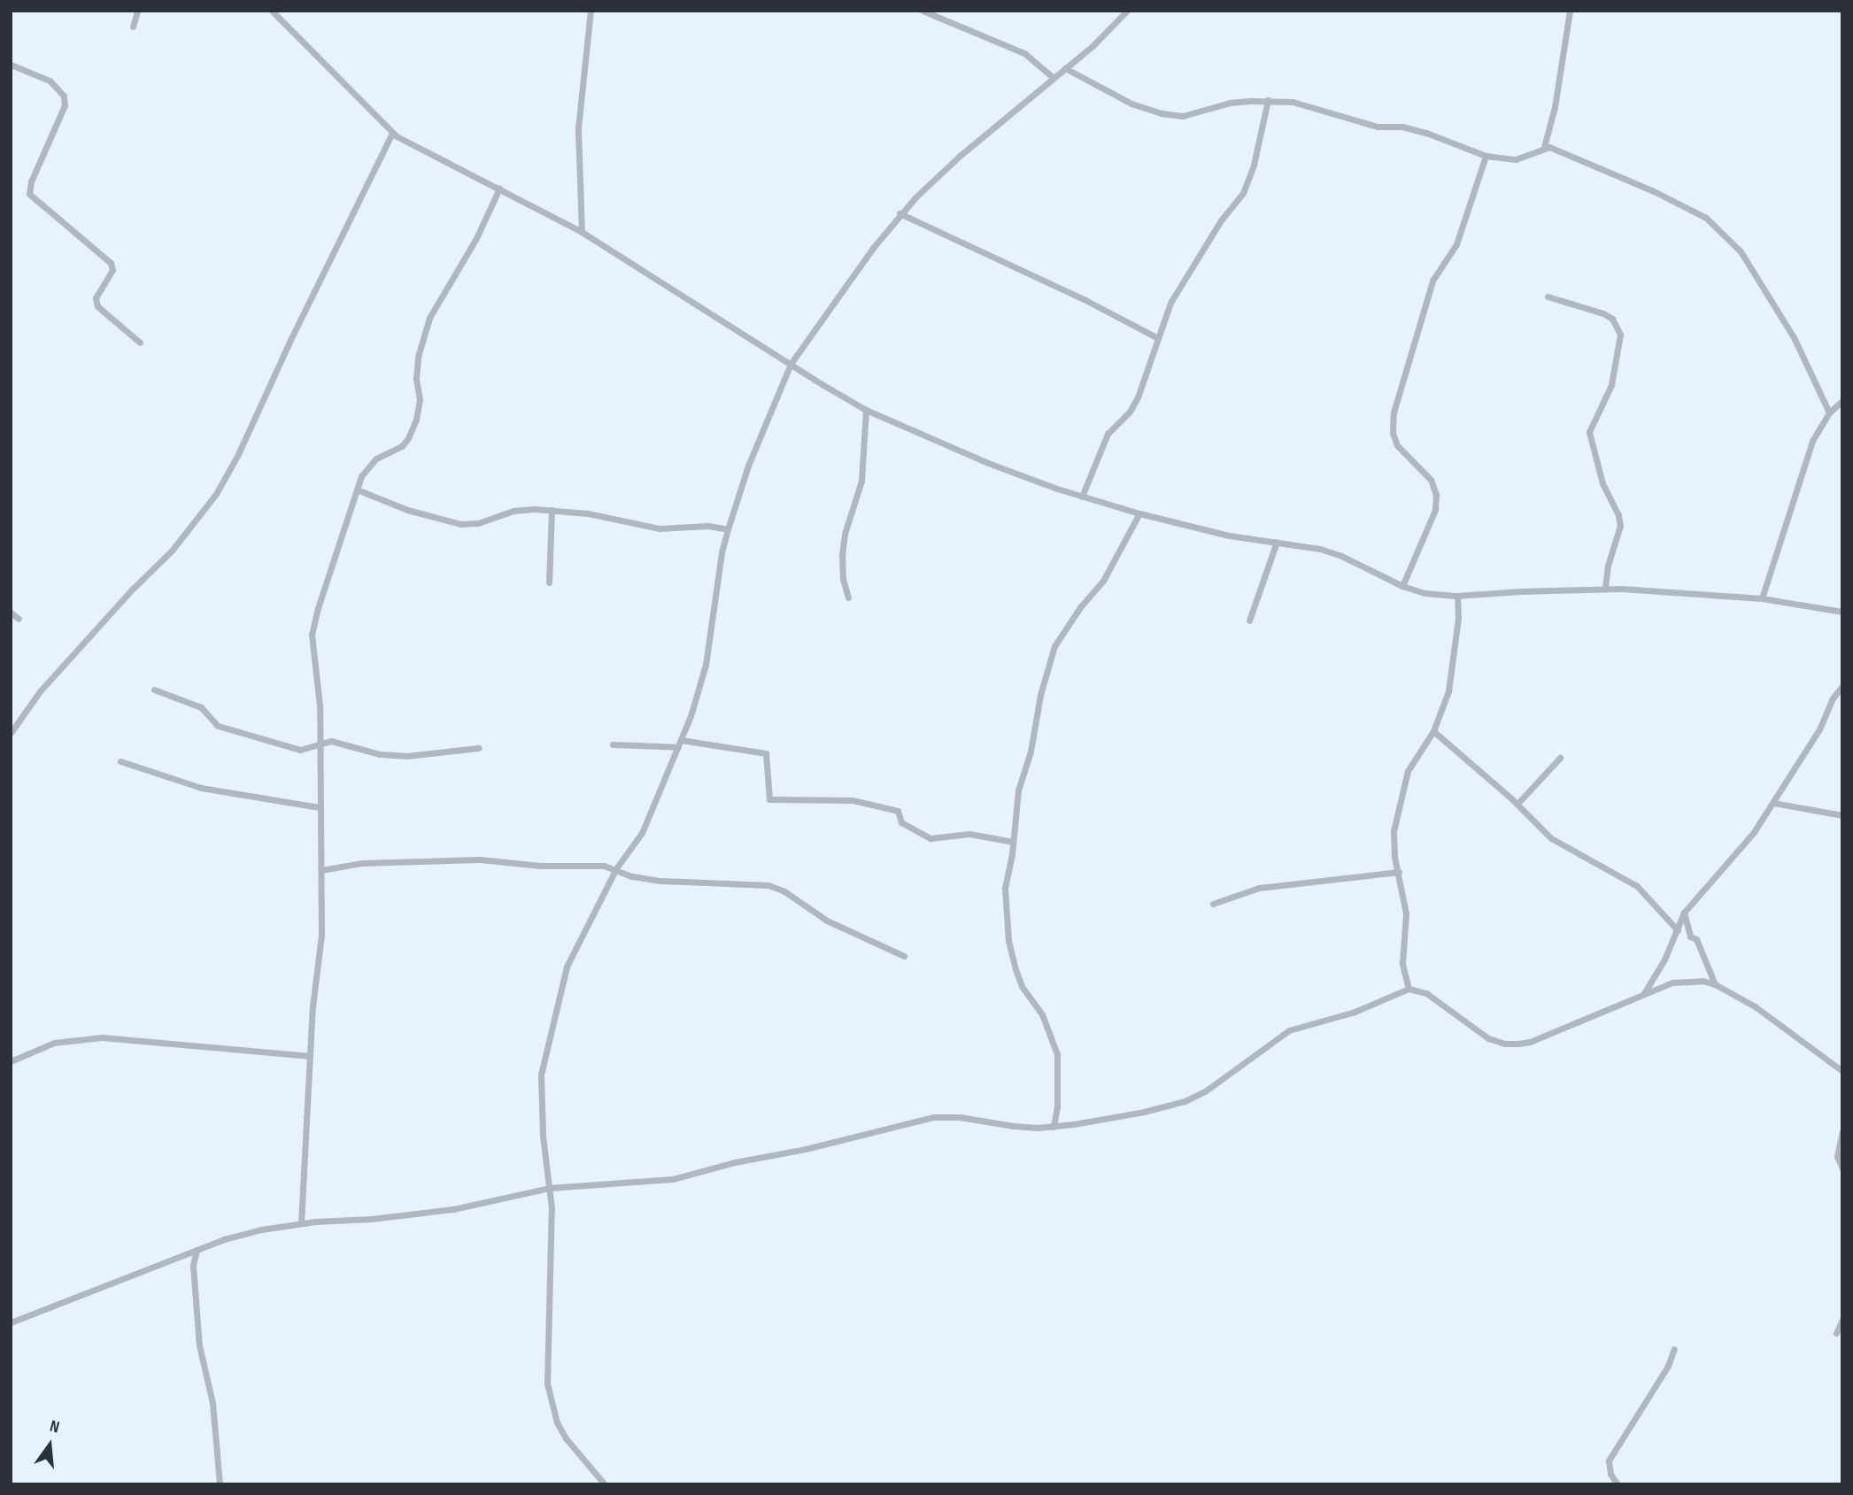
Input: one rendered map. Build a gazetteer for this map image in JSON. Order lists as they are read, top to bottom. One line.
{"north":"top"}
